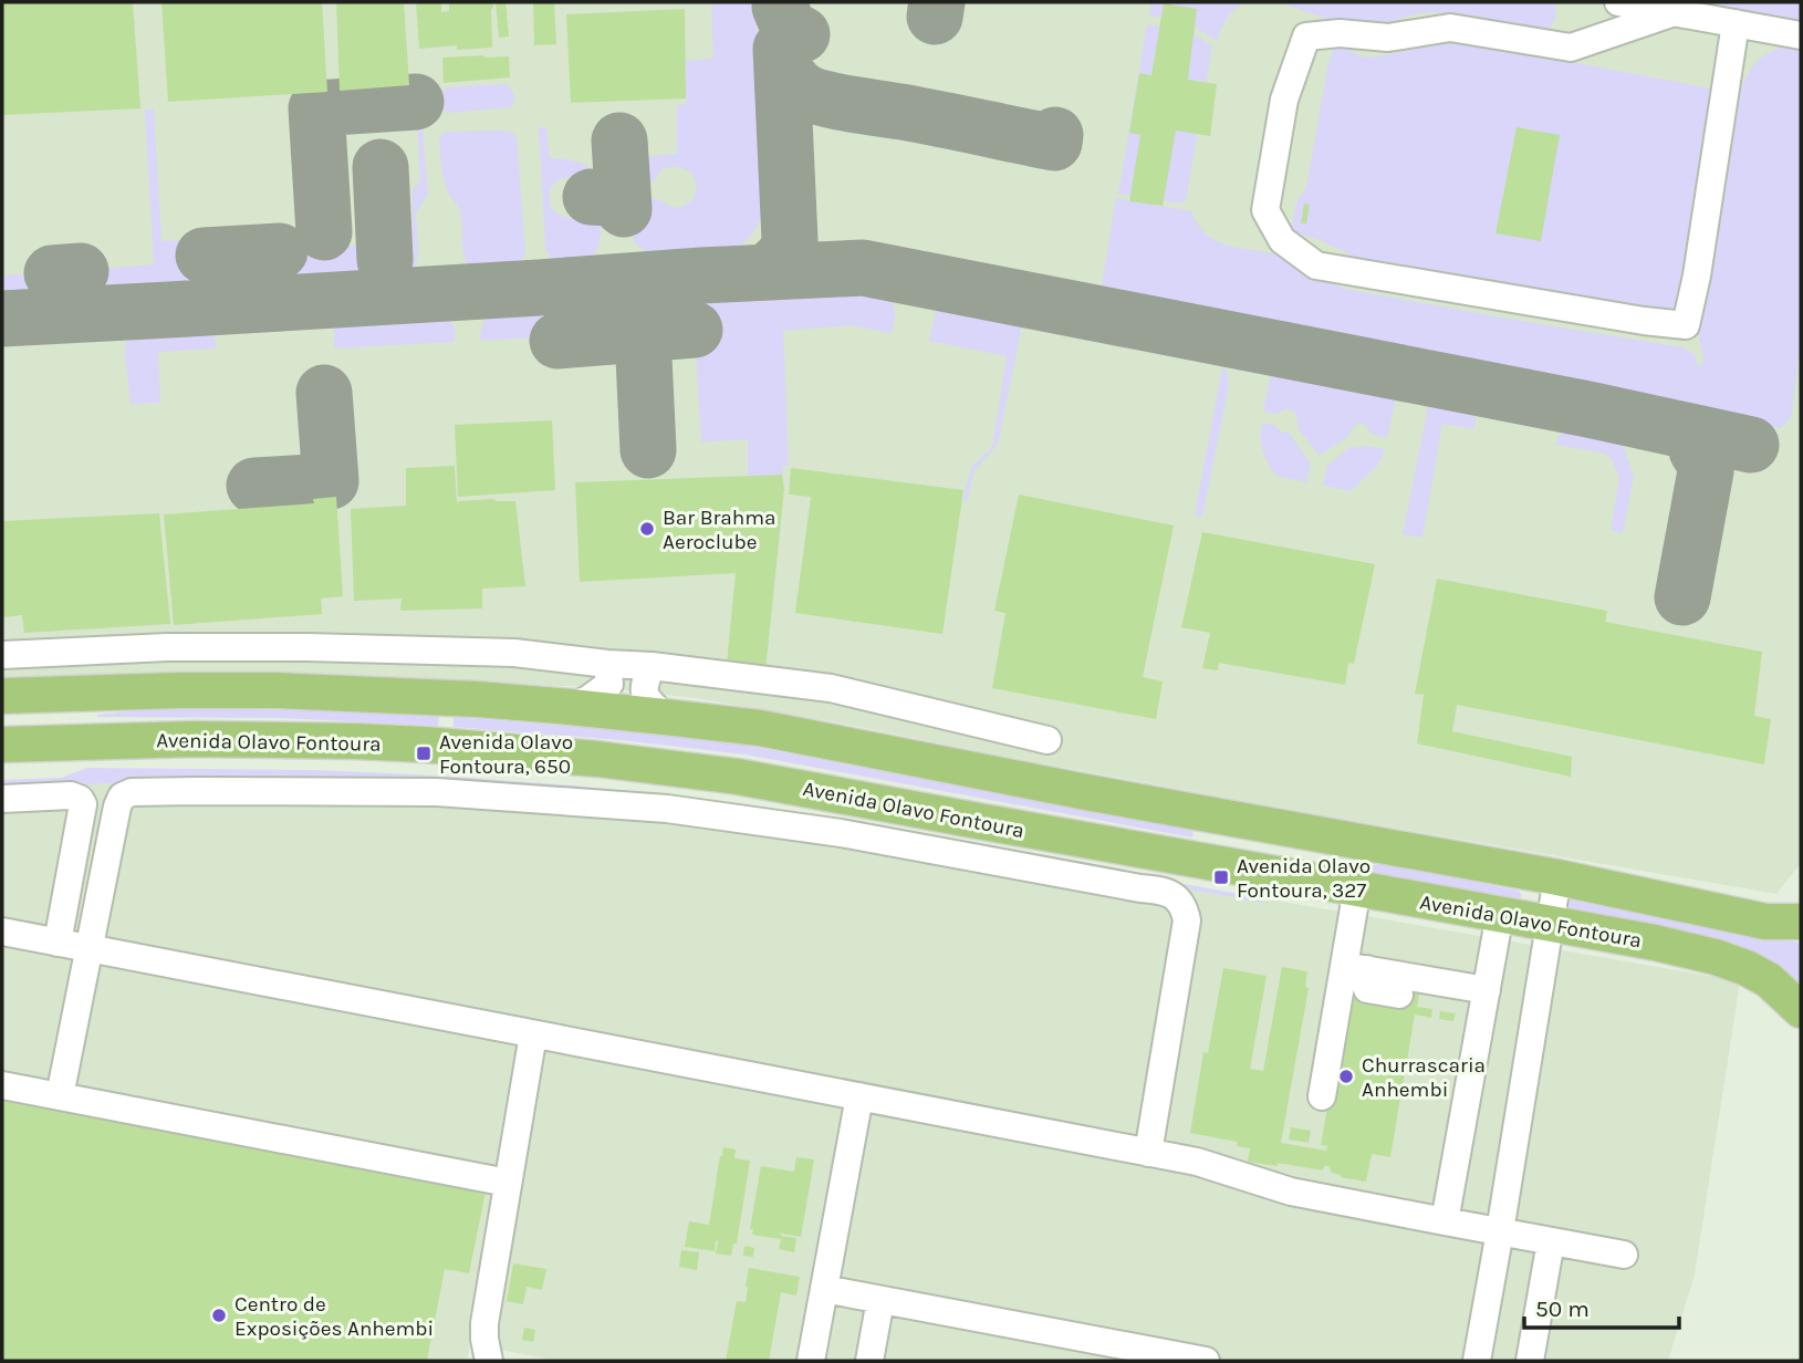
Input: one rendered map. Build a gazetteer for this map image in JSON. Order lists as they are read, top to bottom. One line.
{"streets":{"main road":["Avenida Olavo Fontoura"]},"places":{"other":["Bar Brahma Aeroclube","Churrascaria Anhembi","Centro de Exposições Anhembi"],"transit":["Avenida Olavo Fontoura, 650","Avenida Olavo Fontoura, 327"]},"scale_bar":"50 m"}
